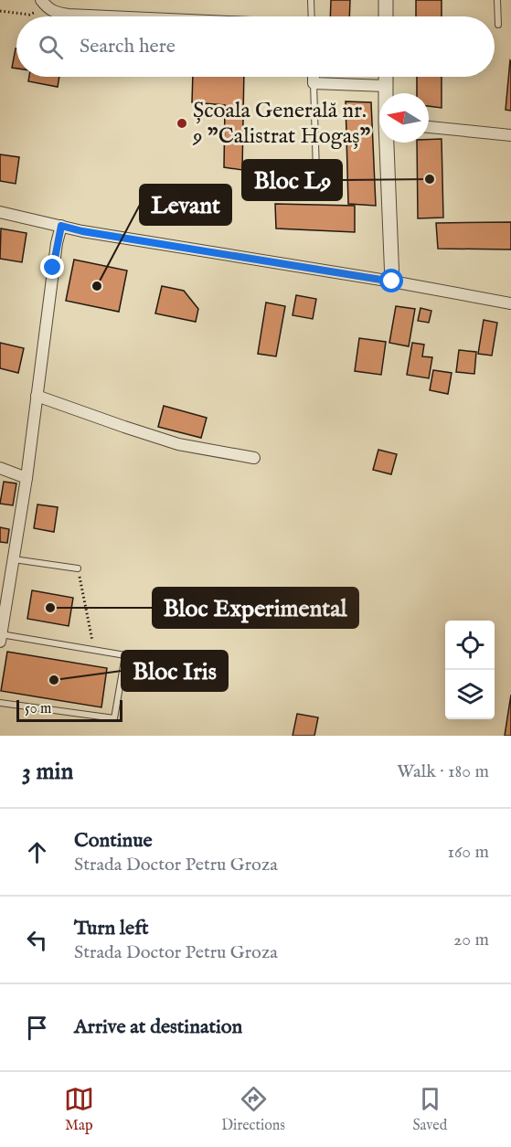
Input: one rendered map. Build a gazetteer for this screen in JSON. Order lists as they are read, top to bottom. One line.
{"places":["Școala Generală nr. 9 \"Calistrat Hogaș\"","Bloc L9","Levant","Bloc Experimental","Bloc Iris"],"scale_bar":"50 m","north":"left","page":{"search":"Search here","scale":"50 m","heading":["3 min","Walk · 180 m"],"list":[["Continue","Strada Doctor Petru Groza","160 m"],["Turn left","Strada Doctor Petru Groza","20 m"],"Arrive at destination"],"nav":["Map","Directions","Saved"]}}
